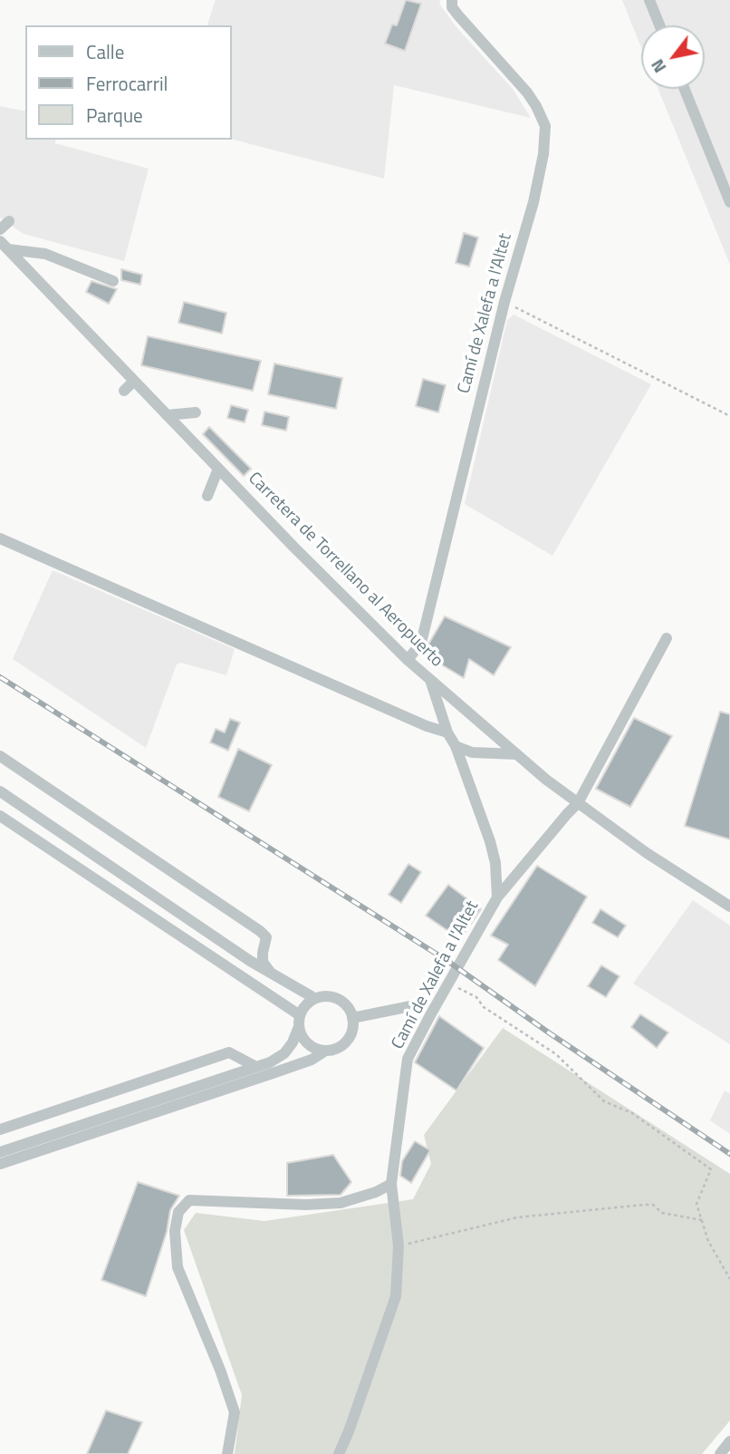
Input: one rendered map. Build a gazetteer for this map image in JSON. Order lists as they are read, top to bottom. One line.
{"streets":{"street":["Camí de Xalefa a l'Altet","Carretera de Torrellano al Aeropuerto"]},"crossings":[["Camí de Xalefa a l'Altet","Carretera de Torrellano al Aeropuerto"]],"legend":["Calle","Ferrocarril","Parque"],"north":"bottom left"}
